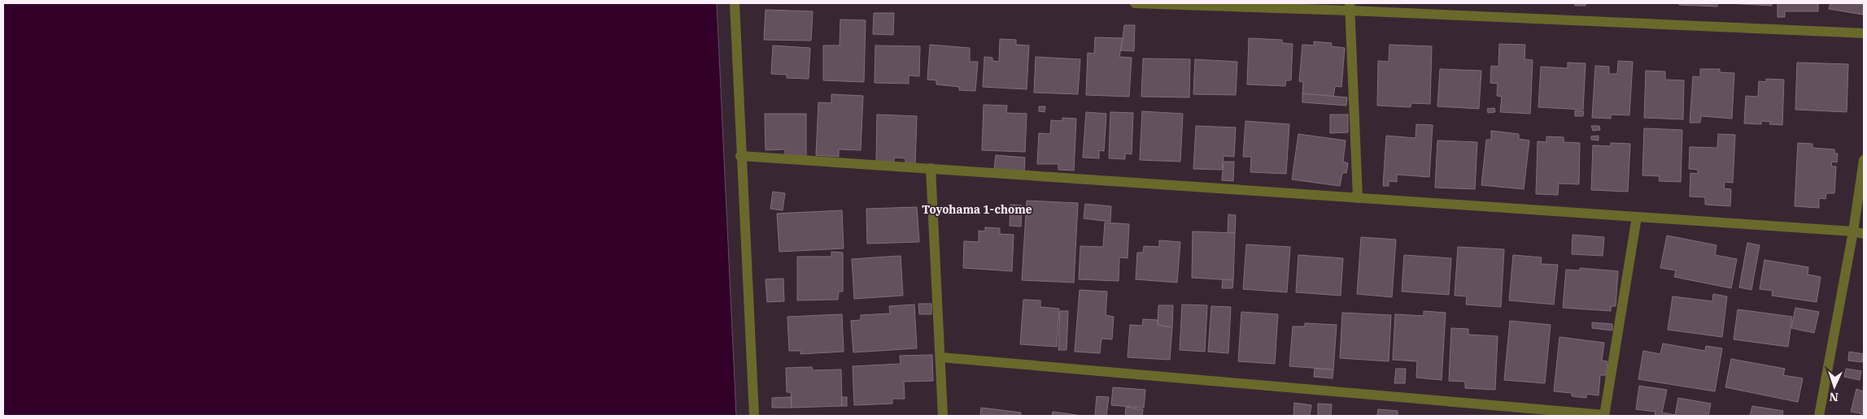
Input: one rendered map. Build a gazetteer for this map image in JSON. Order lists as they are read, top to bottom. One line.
{"districts":["Toyohama 1-chome"],"north":"bottom"}
